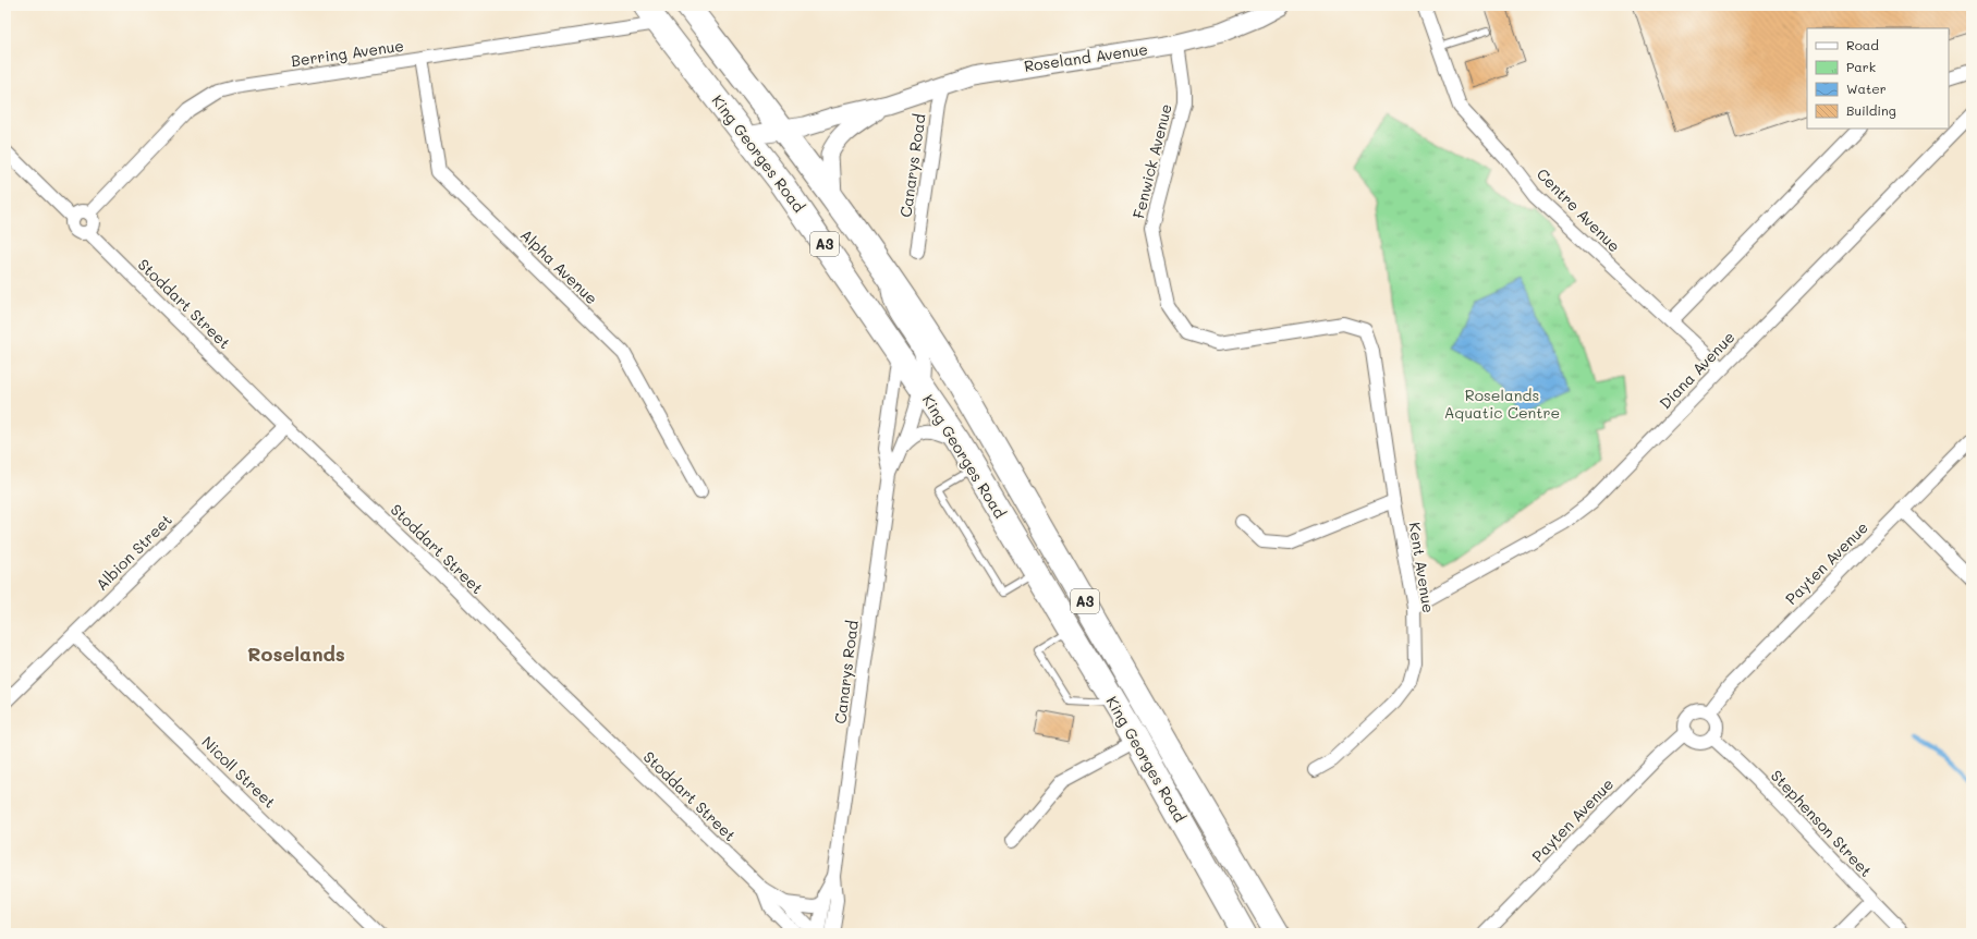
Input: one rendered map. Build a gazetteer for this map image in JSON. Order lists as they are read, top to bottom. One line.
{"streets":{"highway":["King Georges Road","A3"],"street":["Berring Avenue","Roseland Avenue","Fenwick Avenue","Canarys Road","Centre Avenue","Alpha Avenue","Stoddart Street","Diana Avenue","Albion Street","Payten Avenue","Kent Avenue","Nicoll Street","Stephenson Street"]},"crossings":[["Berring Avenue","King Georges Road"],["Berring Avenue","Alpha Avenue"],["Berring Avenue","Stoddart Street"],["Roseland Avenue","King Georges Road"],["Roseland Avenue","Fenwick Avenue"],["Roseland Avenue","Canarys Road"],["King Georges Road","Canarys Road"],["Fenwick Avenue","Kent Avenue"],["Canarys Road","Stoddart Street"],["Centre Avenue","Diana Avenue"],["Stoddart Street","Albion Street"],["Diana Avenue","Kent Avenue"],["Albion Street","Nicoll Street"],["Payten Avenue","Stephenson Street"]],"districts":["Roselands"],"parks":["Roselands Aquatic Centre"],"legend":["Road","Park","Water","Building"]}
